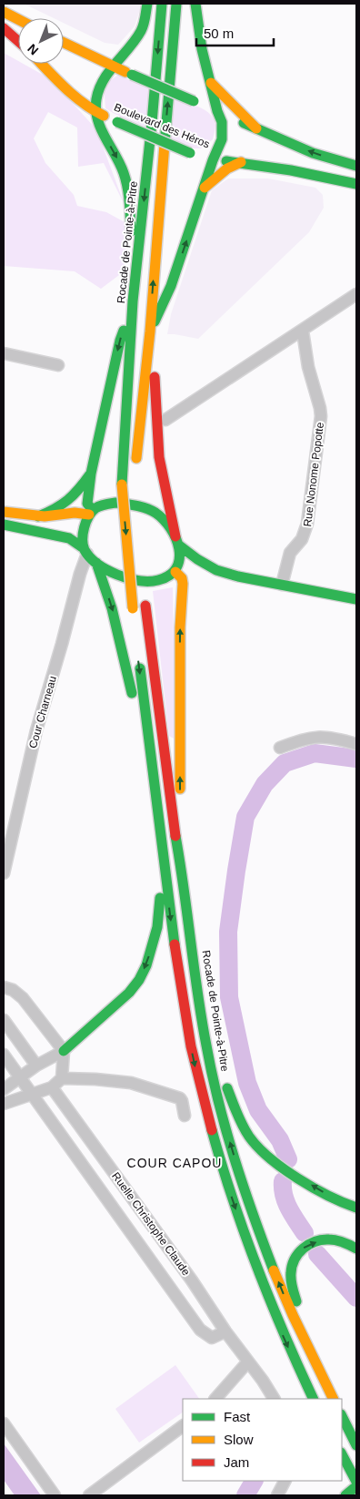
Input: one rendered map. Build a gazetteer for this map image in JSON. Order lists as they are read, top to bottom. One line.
{"streets":{"main road":["Boulevard des Héros","Rocade de Pointe-à-Pitre"],"street":["Rue Nonome Popotte","Cour Charneau","Ruelle Christophe Claude"]},"districts":["COUR CAPOU"],"legend":["Fast","Slow","Jam"],"scale_bar":"50 m","north":"bottom left"}
